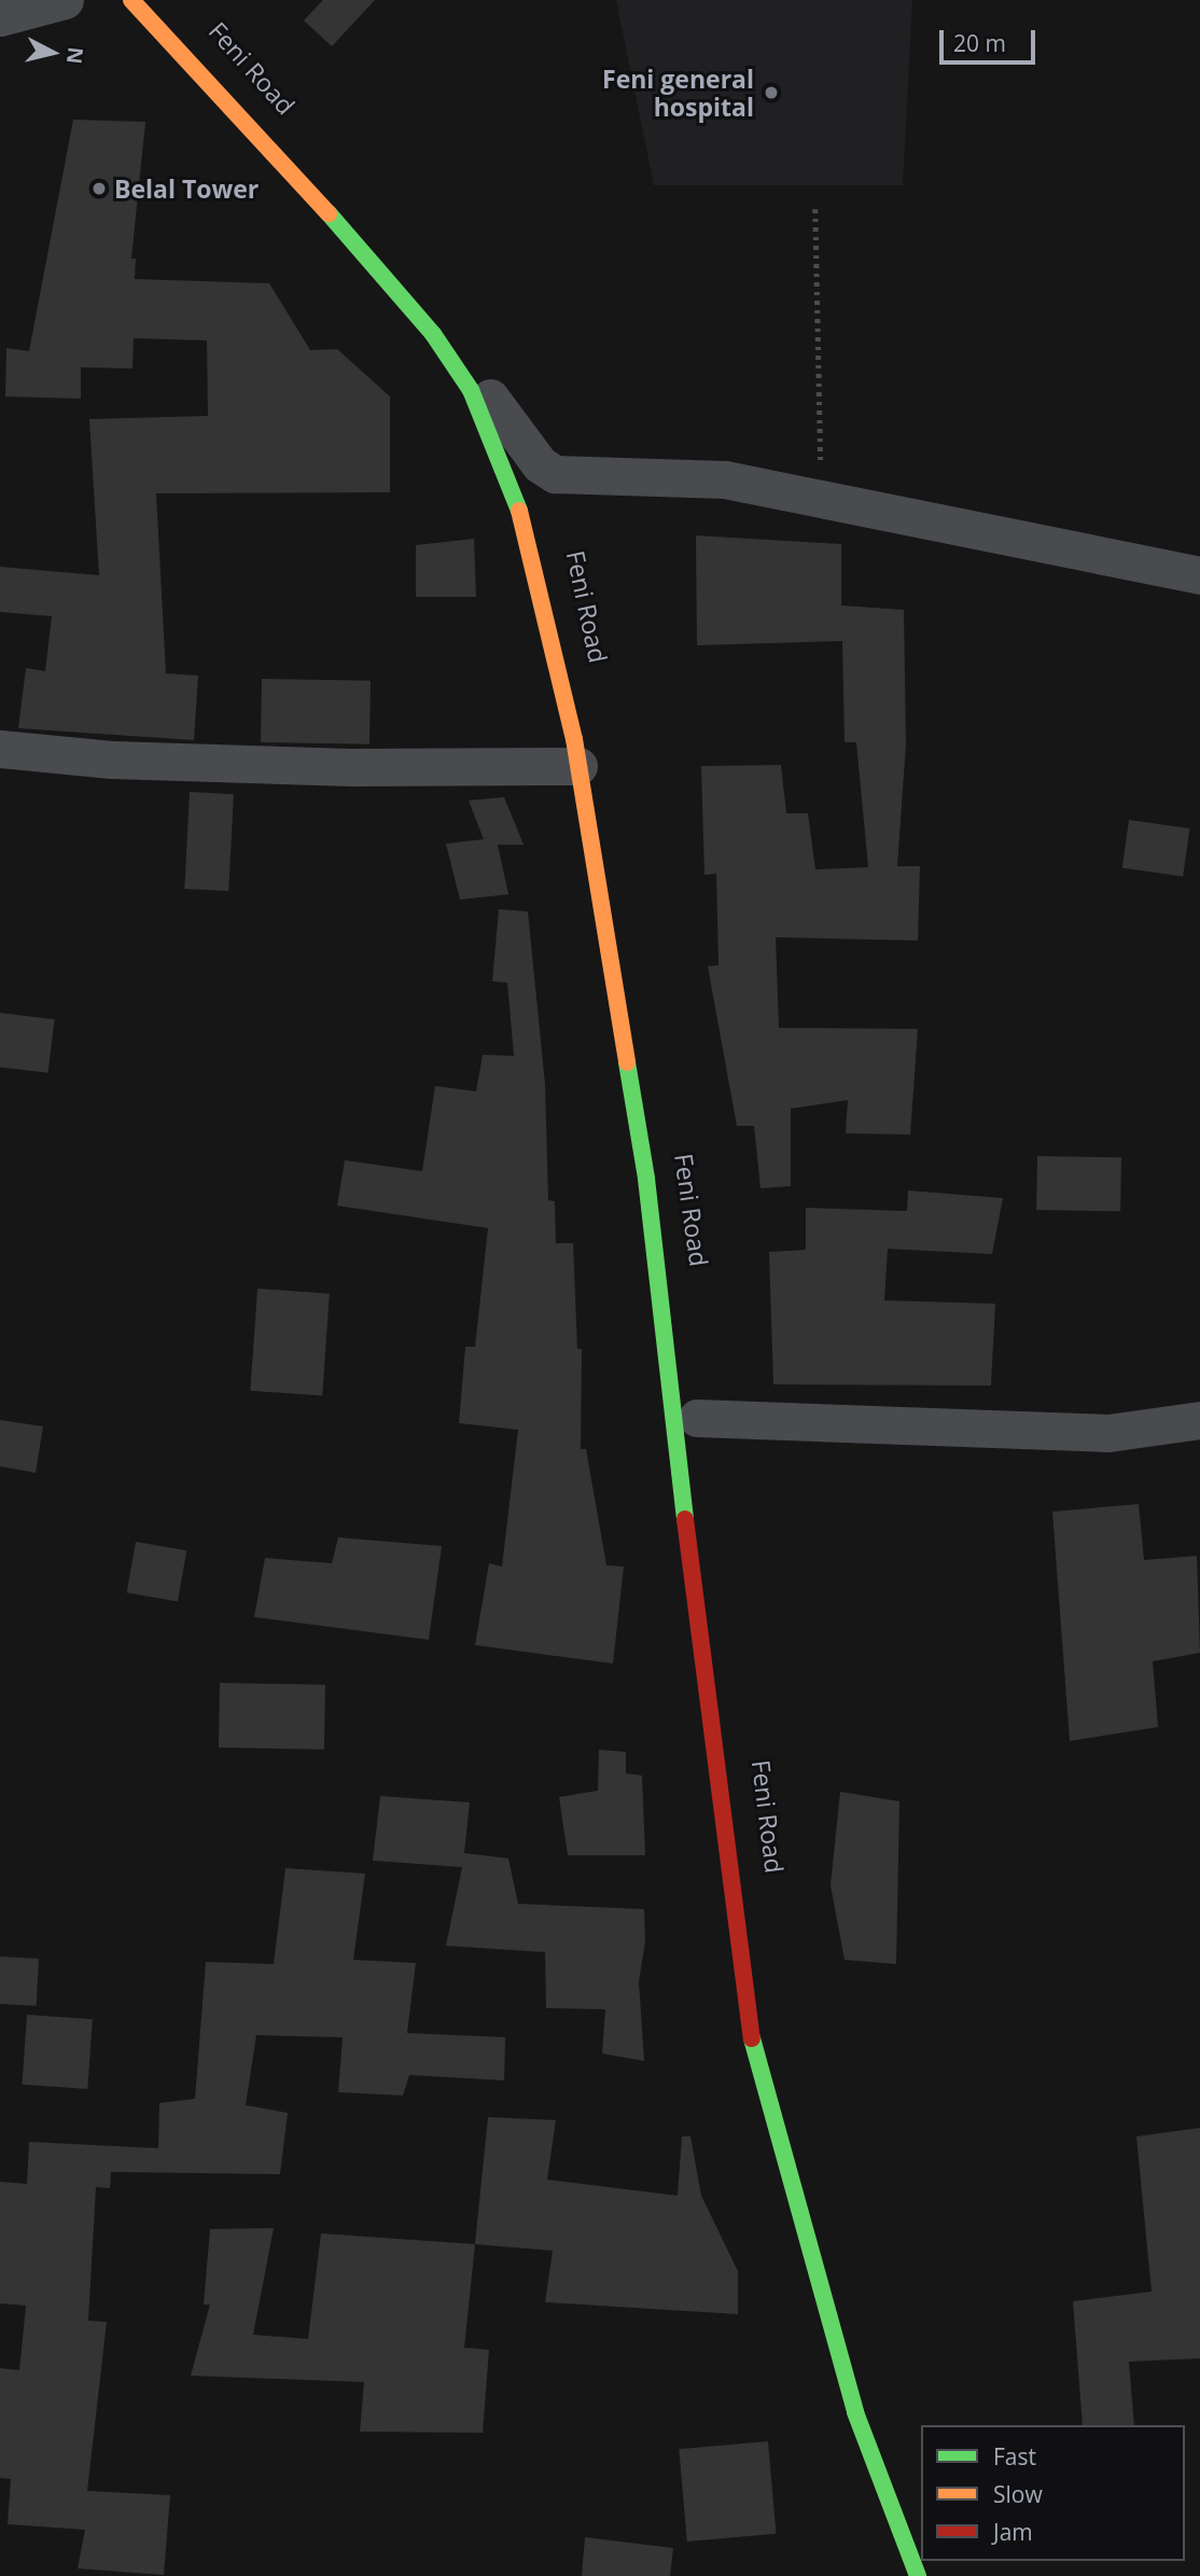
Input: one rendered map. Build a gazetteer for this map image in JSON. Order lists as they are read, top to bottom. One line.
{"streets":{"main road":["Feni Road"]},"places":["Feni general hospital","Belal Tower"],"legend":["Fast","Slow","Jam"],"scale_bar":"20 m","north":"right"}
